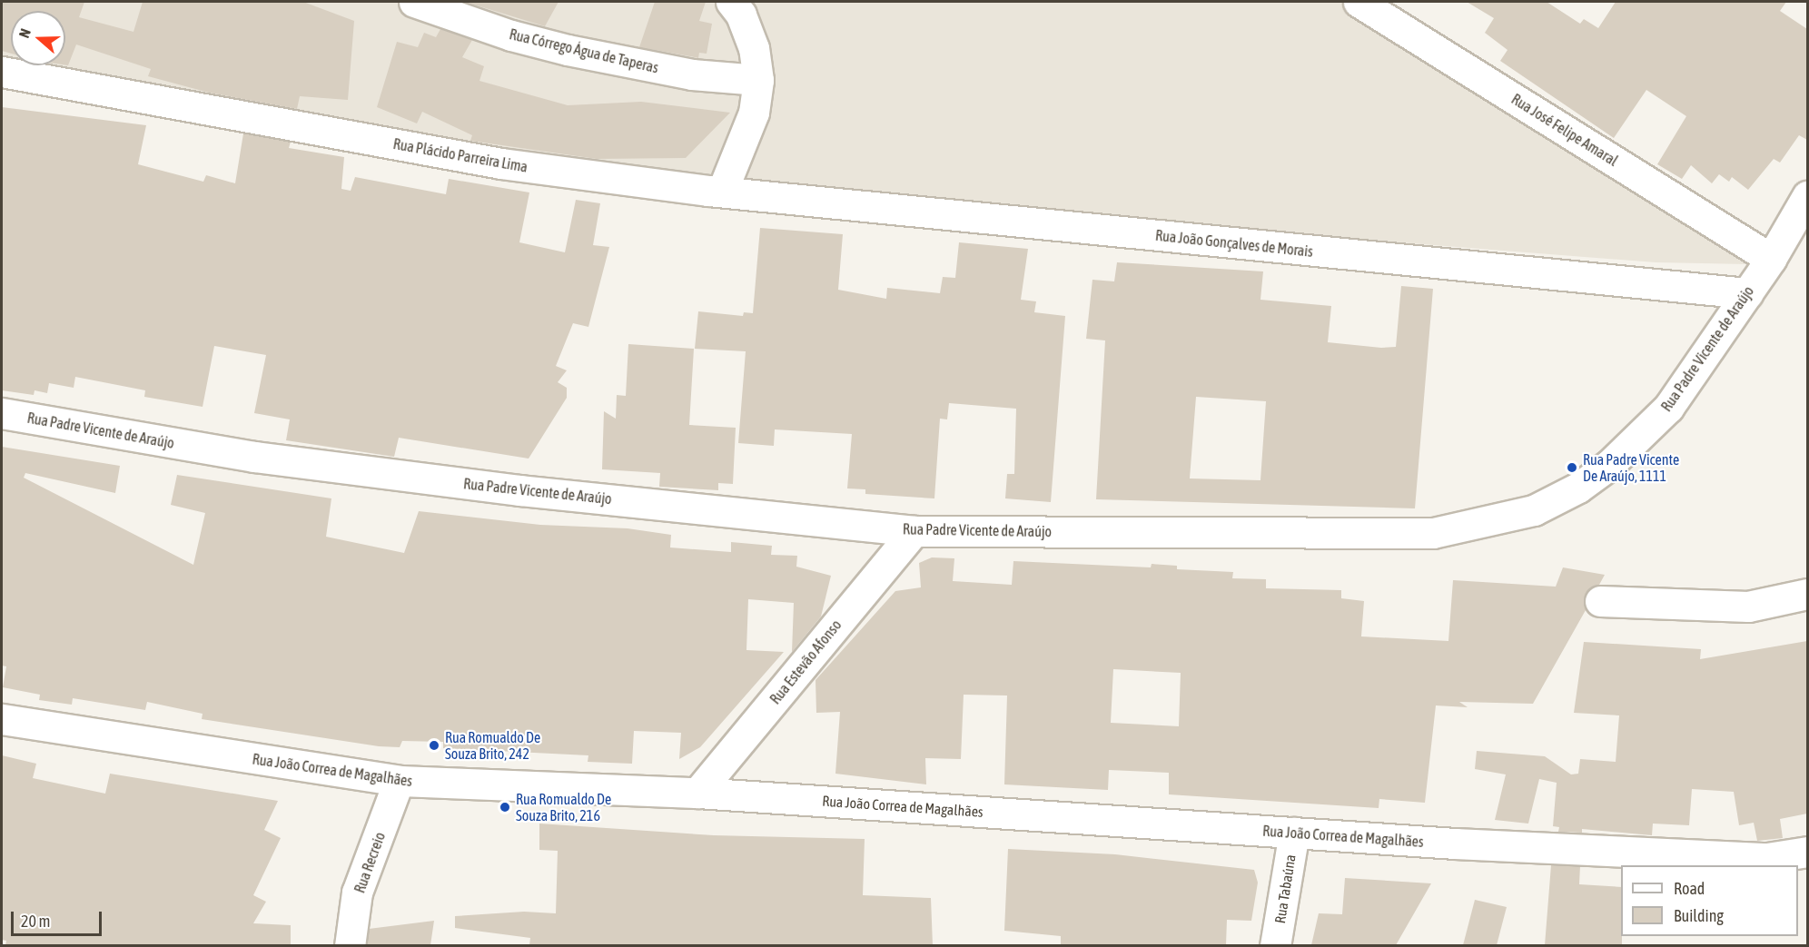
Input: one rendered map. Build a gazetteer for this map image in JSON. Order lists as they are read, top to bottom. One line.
{"streets":{"street":["Rua Córrego Água de Taperas","Rua José Felipe Amaral","Rua Plácido Parreira Lima","Rua João Gonçalves de Morais","Rua Padre Vicente de Araújo","Rua Estevão Afonso","Rua João Correa de Magalhães","Rua Recreio","Rua Tabaúna"]},"crossings":[["Rua José Felipe Amaral","Rua Padre Vicente de Araújo"],["Rua Plácido Parreira Lima","Rua João Gonçalves de Morais"],["Rua João Gonçalves de Morais","Rua Padre Vicente de Araújo"],["Rua Padre Vicente de Araújo","Rua Estevão Afonso"],["Rua Estevão Afonso","Rua João Correa de Magalhães"],["Rua João Correa de Magalhães","Rua Recreio"],["Rua João Correa de Magalhães","Rua Tabaúna"]],"places":["Rua Padre Vicente De Araújo, 1111","Rua Romualdo De Souza Brito, 242","Rua Romualdo De Souza Brito, 216"],"legend":["Road","Building"],"scale_bar":"20 m","north":"left"}
